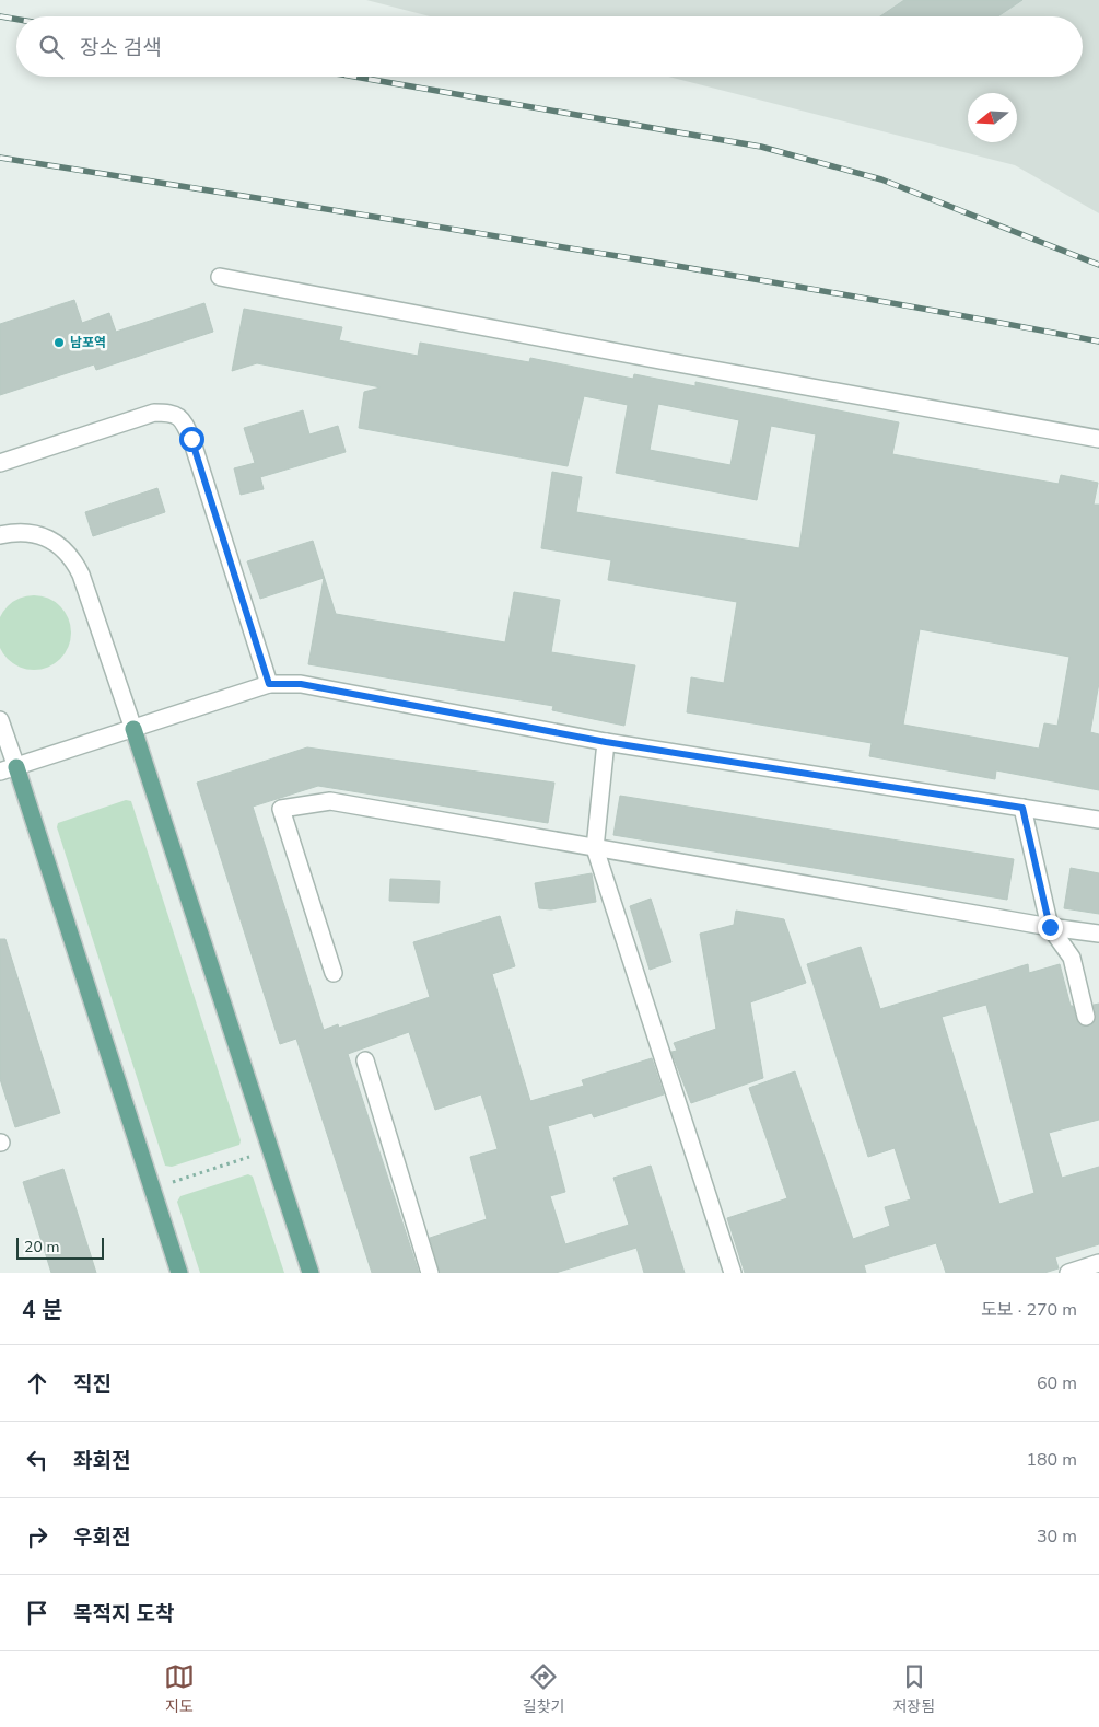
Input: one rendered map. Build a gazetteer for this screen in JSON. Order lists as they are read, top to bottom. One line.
{"places":["남포역"],"scale_bar":"20 m","north":"left","page":{"search":"장소 검색","scale":"20 m","heading":["4 분","도보 · 270 m"],"list":[["직진","60 m"],["좌회전","180 m"],["우회전","30 m"],"목적지 도착"],"nav":["지도","길찾기","저장됨"]}}
